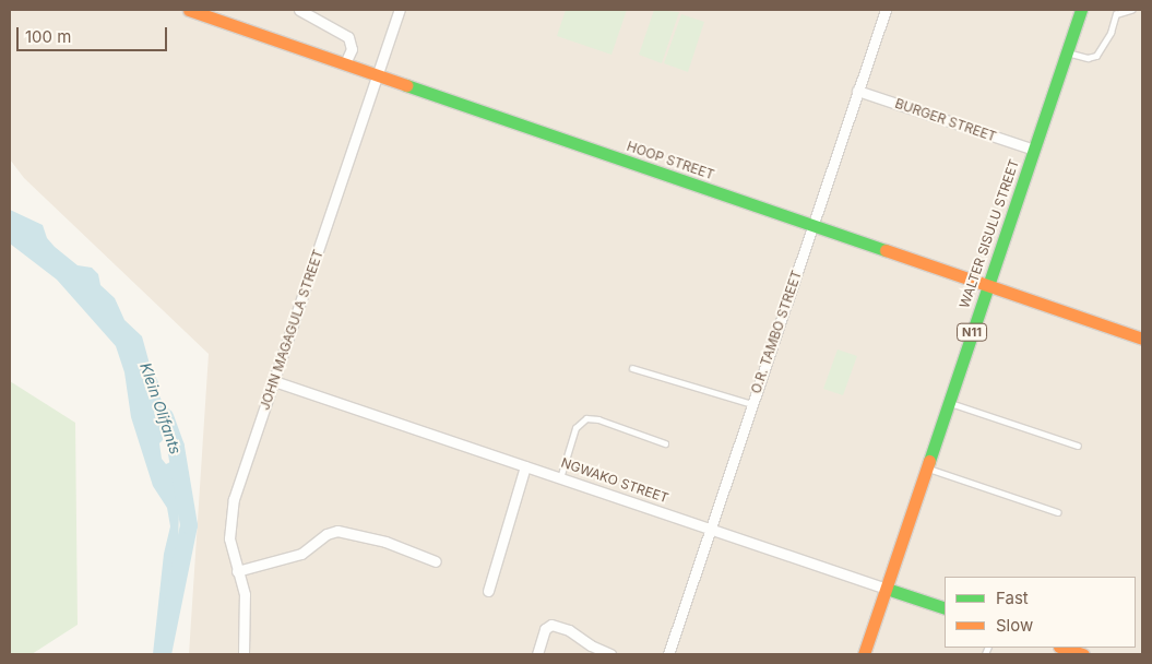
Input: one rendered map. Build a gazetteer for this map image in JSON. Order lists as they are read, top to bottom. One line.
{"streets":{"main road":["HOOP STREET","WALTER SISULU STREET","N11","NGWAKO STREET"],"street":["BURGER STREET","JOHN MAGAGULA STREET","O.R. TAMBO STREET"]},"crossings":[["BURGER STREET","WALTER SISULU STREET"],["BURGER STREET","O.R. TAMBO STREET"],["HOOP STREET","WALTER SISULU STREET"],["HOOP STREET","JOHN MAGAGULA STREET"],["HOOP STREET","O.R. TAMBO STREET"],["WALTER SISULU STREET","NGWAKO STREET"],["JOHN MAGAGULA STREET","NGWAKO STREET"],["O.R. TAMBO STREET","NGWAKO STREET"]],"water":["Klein Olifants"],"legend":["Fast","Slow"],"scale_bar":"100 m"}
